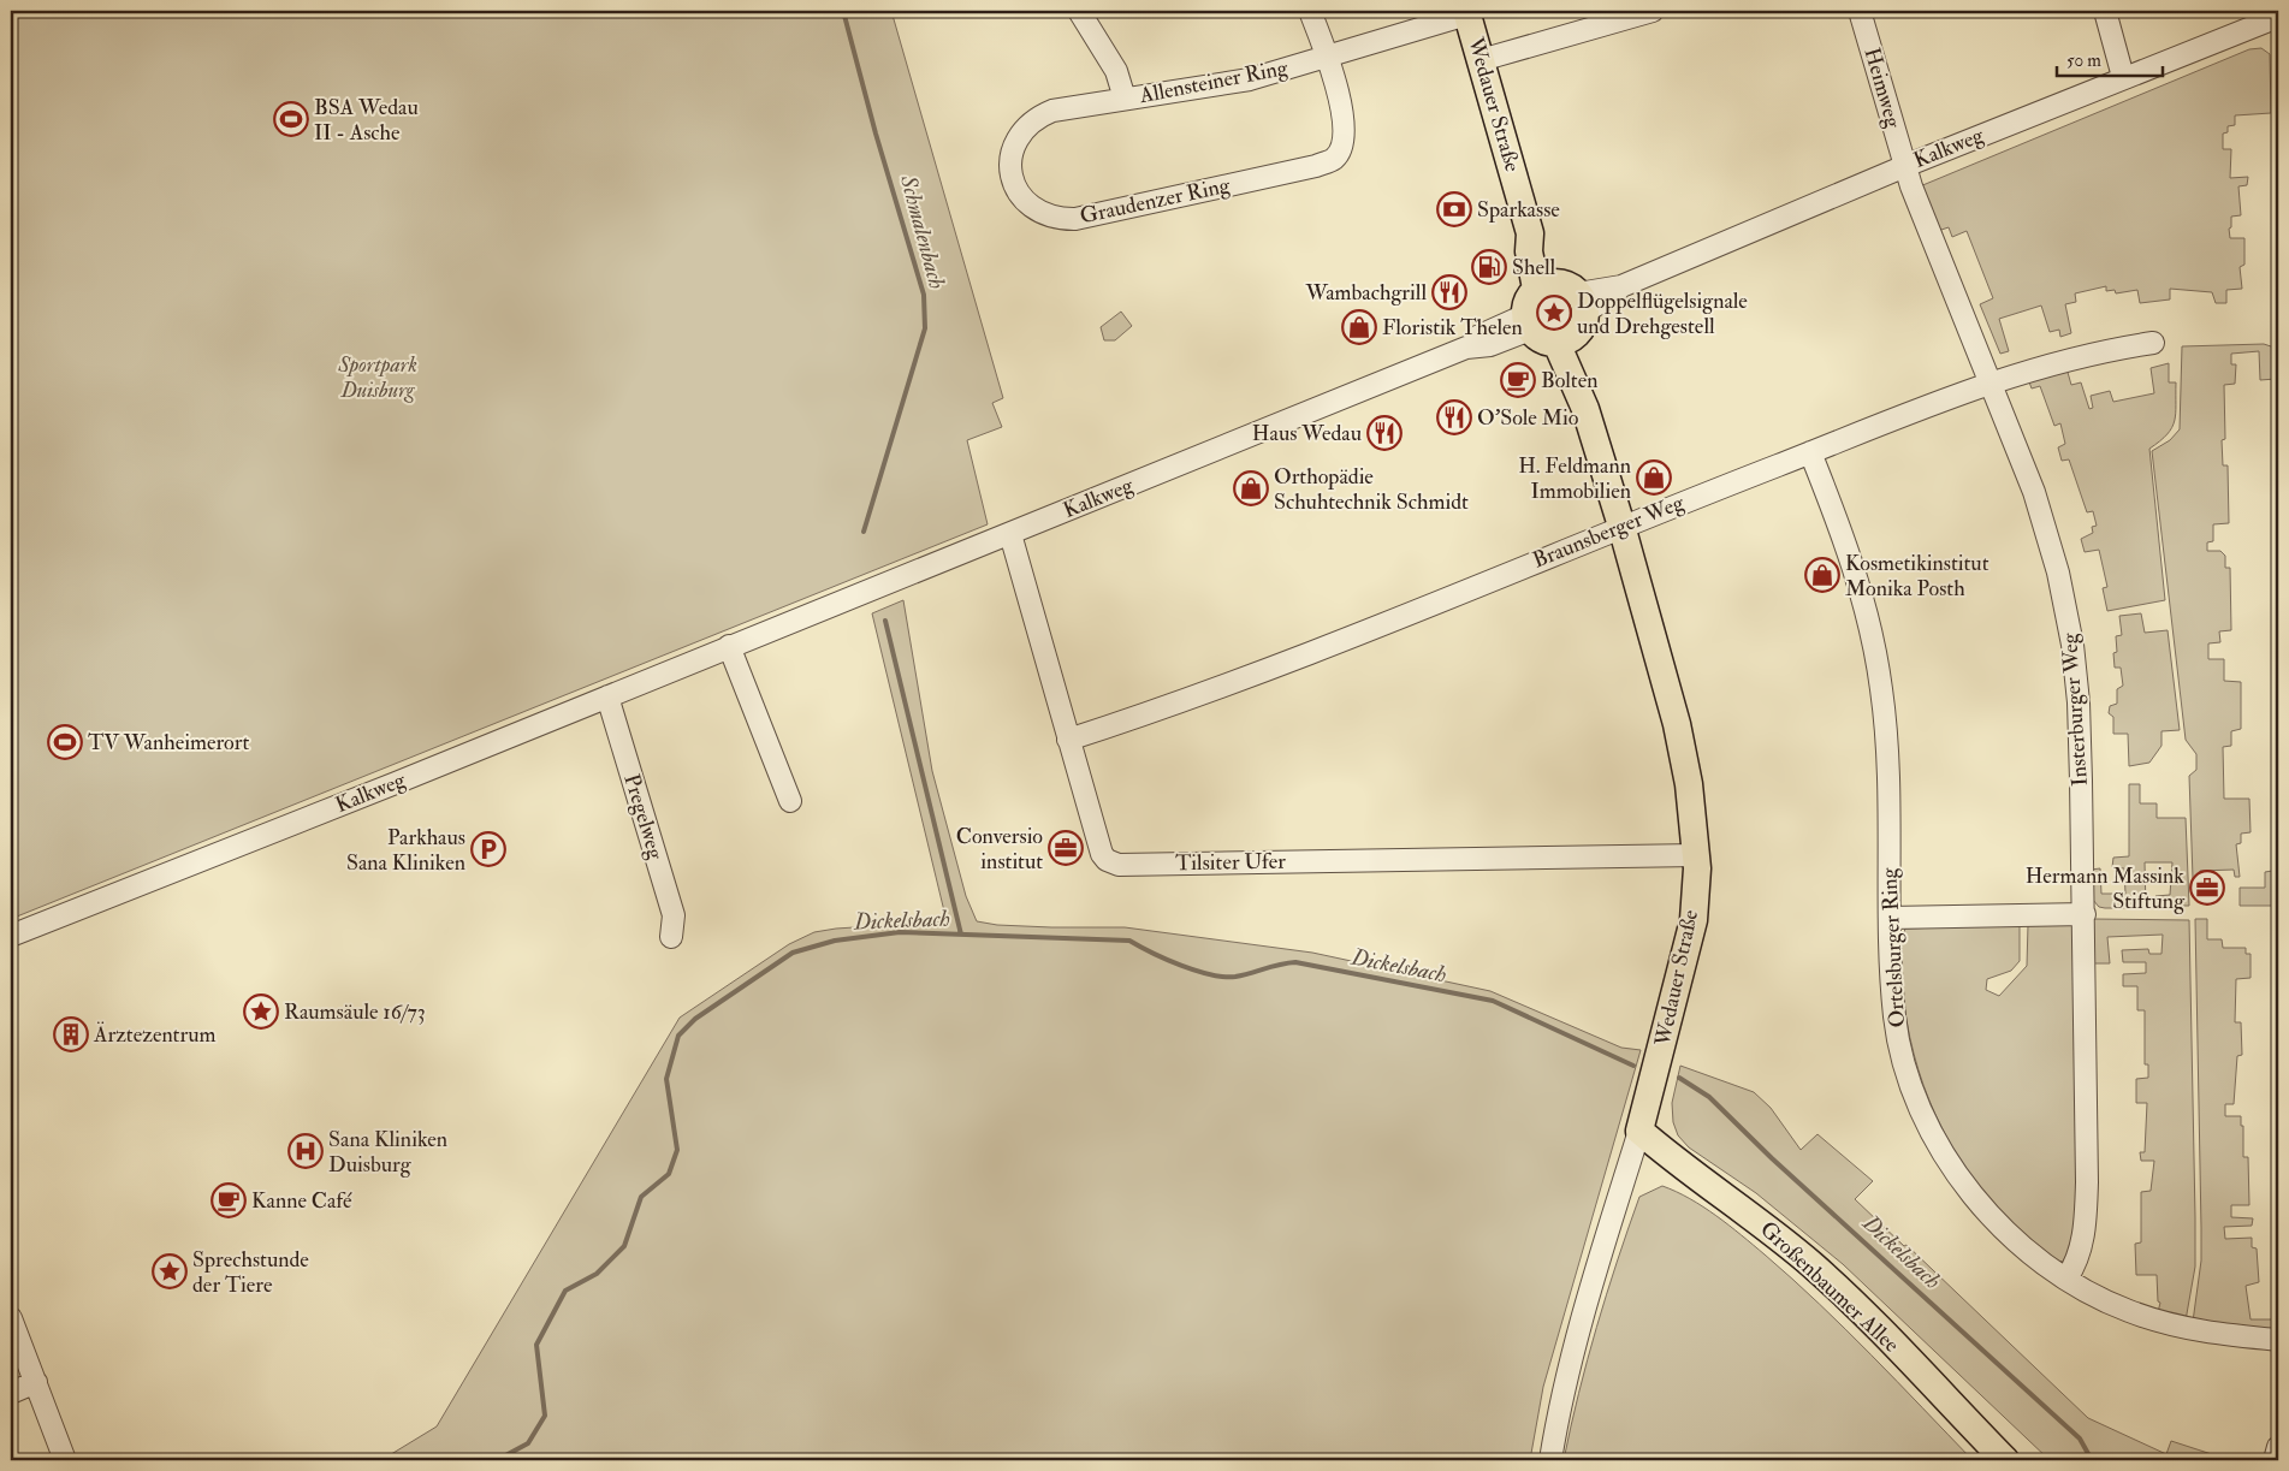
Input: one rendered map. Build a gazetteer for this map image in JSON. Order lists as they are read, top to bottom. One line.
{"streets":{"main road":["Wedauer Straße","Großenbaumer Allee"],"street":["Allensteiner Ring","Heimweg","Kalkweg","Graudenzer Ring","Braunsberger Weg","Insterburger Weg","Pregelweg","Tilsiter Ufer","Ortelsburger Ring"]},"crossings":[["Allensteiner Ring","Wedauer Straße"],["Allensteiner Ring","Graudenzer Ring"],["Heimweg","Kalkweg"],["Heimweg","Insterburger Weg"],["Wedauer Straße","Kalkweg"],["Wedauer Straße","Braunsberger Weg"],["Wedauer Straße","Tilsiter Ufer"],["Wedauer Straße","Großenbaumer Allee"],["Kalkweg","Insterburger Weg"],["Kalkweg","Pregelweg"],["Kalkweg","Tilsiter Ufer"],["Braunsberger Weg","Insterburger Weg"],["Braunsberger Weg","Tilsiter Ufer"],["Braunsberger Weg","Ortelsburger Ring"],["Insterburger Weg","Ortelsburger Ring"]],"water":["Schmalenbach","Dickelsbach"],"parks":["Sportpark Duisburg"],"places":{"sports":["BSA Wedau II - Asche","TV Wanheimerort"],"bank":["Sparkasse"],"fuel station":["Shell"],"restaurant":["Wambachgrill","O'Sole Mio","Haus Wedau"],"place":["Doppelflügelsignale und Drehgestell","Raumsäule 16/73","Sprechstunde der Tiere"],"shop":["Floristik Thelen","H. Feldmann Immobilien","Orthopädie Schuhtechnik Schmidt","Kosmetikinstitut Monika Posth"],"cafe":["Bolten","Kanne Café"],"office":["Conversio institut","Hermann Massink Stiftung"],"parking":["Parkhaus Sana Kliniken"],"building":["Ärztezentrum"],"hospital":["Sana Kliniken Duisburg"]},"scale_bar":"50 m"}
